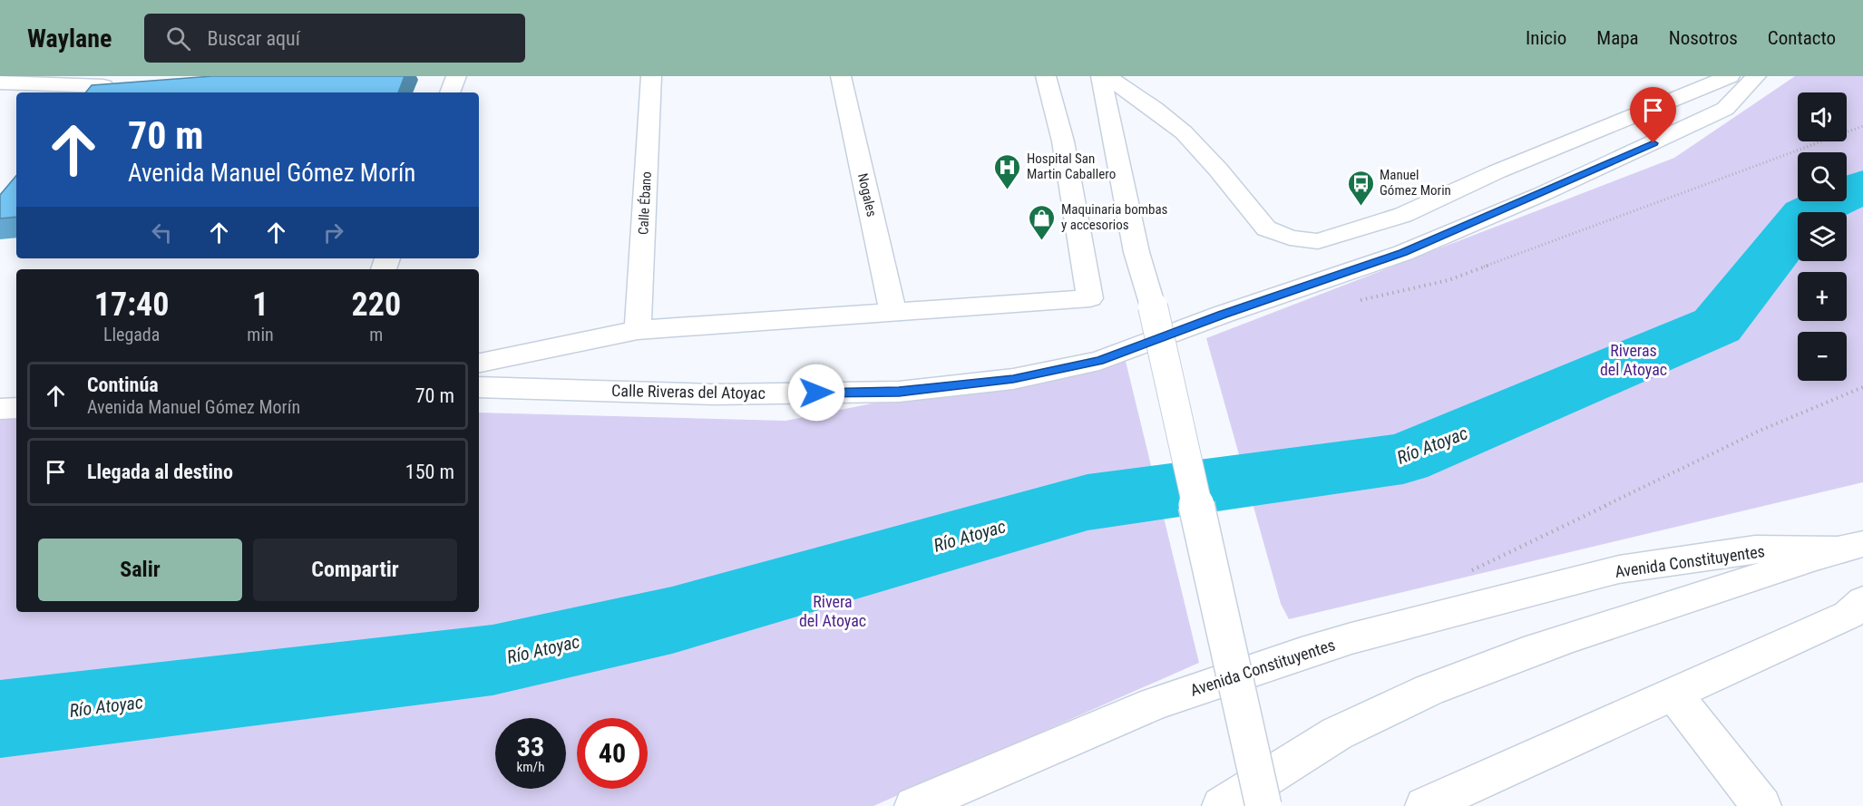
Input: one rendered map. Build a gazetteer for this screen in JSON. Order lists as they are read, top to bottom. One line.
{"streets":{"street":["Nogales","Calle Ébano","Calle Riveras del Atoyac","Avenida Constituyentes"]},"water":["Río Atoyac"],"parks":["Riveras del Atoyac","Rivera del Atoyac"],"places":{"hospital":["Hospital San Martin Caballero"],"bus stop":["Manuel Gómez Morin"],"shop":["Maquinaria bombas y accesorios"]},"page":{"header":"Waylane","search":"Buscar aquí","nav":["Inicio","Mapa","Nosotros","Contacto"],"map_buttons":["+","−"],"turn":["70 m","Avenida Manuel Gómez Morín"],"eta":["17:40","Llegada","1","min","220","m"],"list":[{"name":"Continúa","note":"Avenida Manuel Gómez Morín","value":"70 m"},{"name":"Llegada al destino","value":"150 m"}],"buttons":["Salir","Compartir"],"speed":"33 km/h","limit":"40"}}
